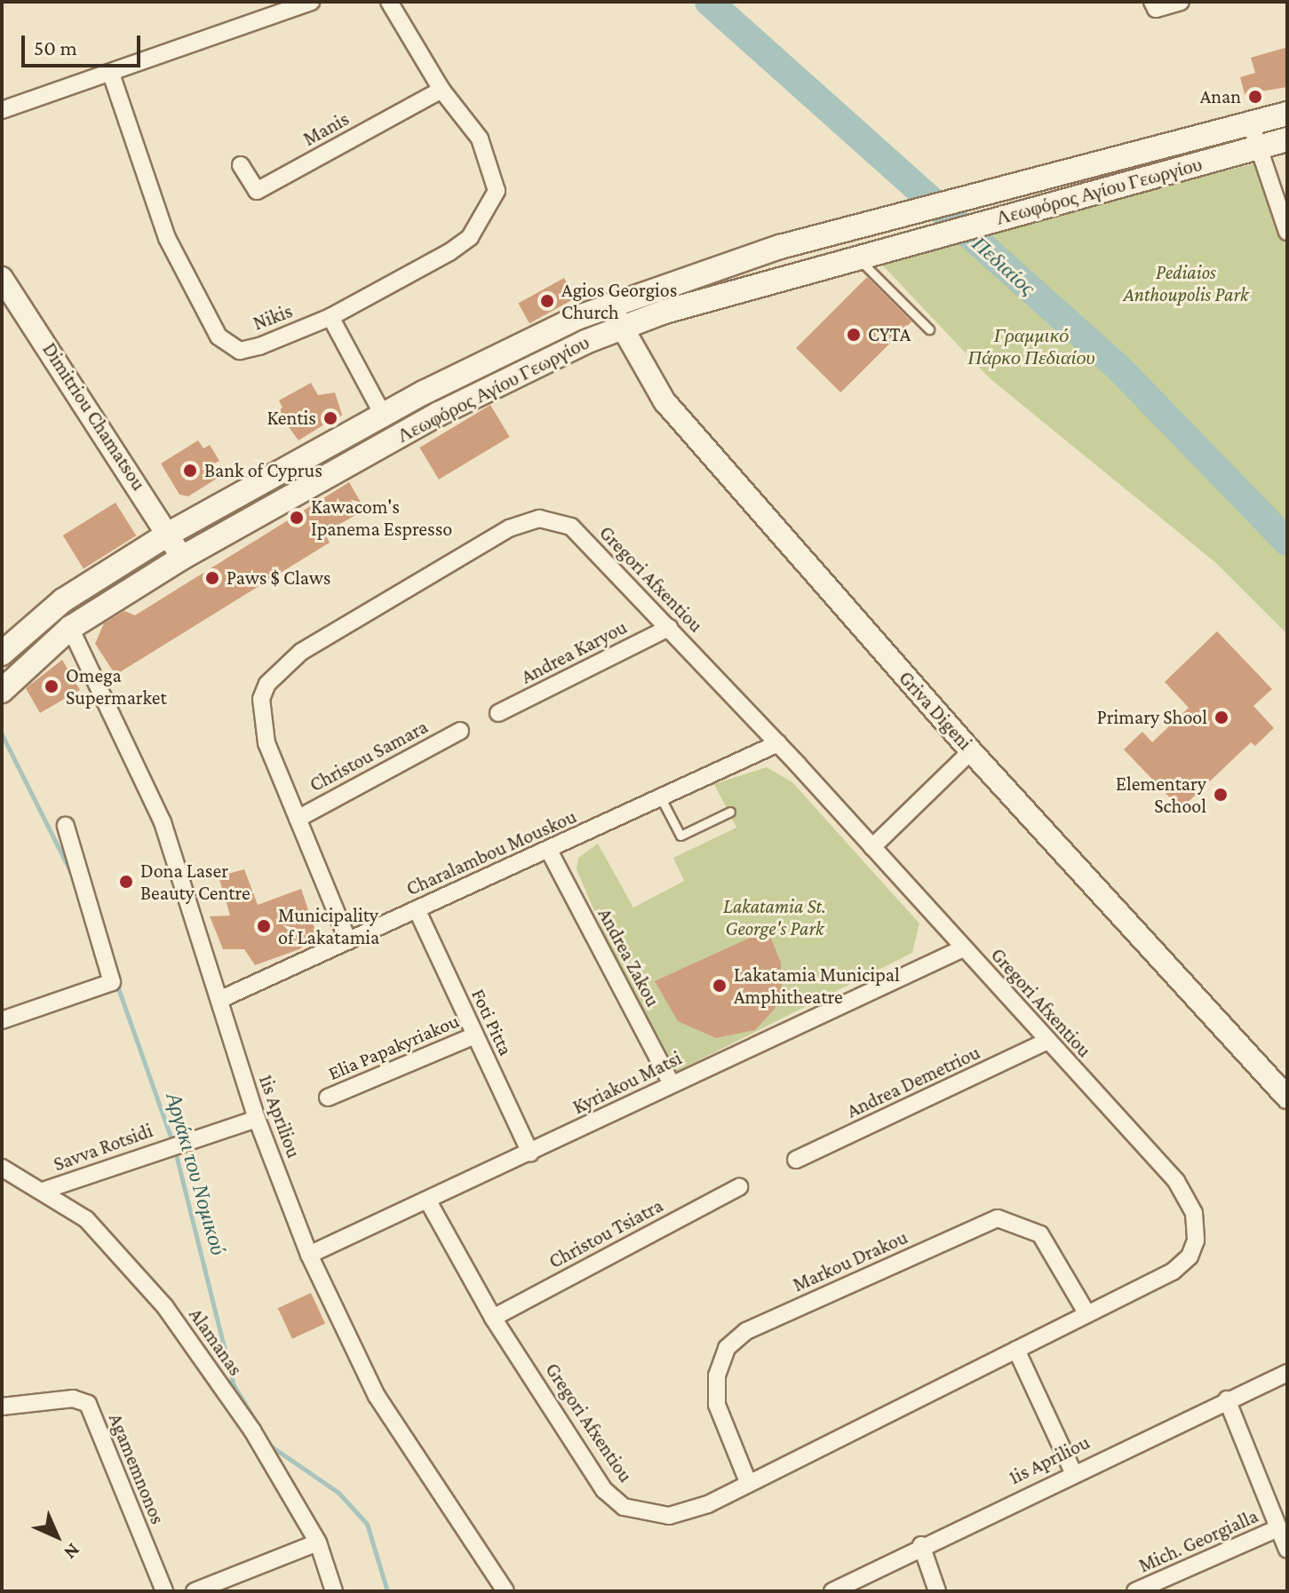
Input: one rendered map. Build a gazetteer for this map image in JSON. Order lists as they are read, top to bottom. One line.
{"streets":{"main road":["Λεωφόρος Αγίου Γεωργίου"],"street":["Manis","Nikis","Dimitriou Chamatsou","Gregori Afxentiou","Andrea Karyou","Griva Digeni","Christou Samara","Charalambou Mouskou","Andrea Zakou","Foti Pitta","Elia Papakyriakou","Andrea Demetriou","Kyriakou Matsi","1is Apriliou","Savva Rotsidi","Christou Tsiatra","Markou Drakou","Alamanas","Agamemnonos","Mich. Georgialla"]},"crossings":[["Manis","Nikis"],["Λεωφόρος Αγίου Γεωργίου","Dimitriou Chamatsou"],["Λεωφόρος Αγίου Γεωργίου","Griva Digeni"],["Λεωφόρος Αγίου Γεωργίου","1is Apriliou"],["Gregori Afxentiou","Andrea Karyou"],["Gregori Afxentiou","Christou Samara"],["Gregori Afxentiou","Charalambou Mouskou"],["Gregori Afxentiou","Andrea Demetriou"],["Gregori Afxentiou","Kyriakou Matsi"],["Gregori Afxentiou","Christou Tsiatra"],["Gregori Afxentiou","Markou Drakou"],["Charalambou Mouskou","Andrea Zakou"],["Charalambou Mouskou","Foti Pitta"],["Charalambou Mouskou","1is Apriliou"],["Andrea Zakou","Kyriakou Matsi"],["Foti Pitta","Elia Papakyriakou"],["Foti Pitta","Kyriakou Matsi"],["Kyriakou Matsi","1is Apriliou"],["1is Apriliou","Savva Rotsidi"],["Savva Rotsidi","Alamanas"]],"water":["Πεδιαίος","Αργάκι του Νομικού"],"parks":["Pediaios Anthoupolis Park","Γραμμικό Πάρκο Πεδιαίου","Lakatamia St. George's Park"],"places":["Anan","Agios Georgios Church","CYTA","Kentis","Bank of Cyprus","Kawacom's Ipanema Espresso","Paws $ Claws","Omega Supermarket","Primary Shool","Elementary School","Dona Laser Beauty Centre","Municipality of Lakatamia","Lakatamia Municipal Amphitheatre"],"scale_bar":"50 m","north":"bottom right"}
